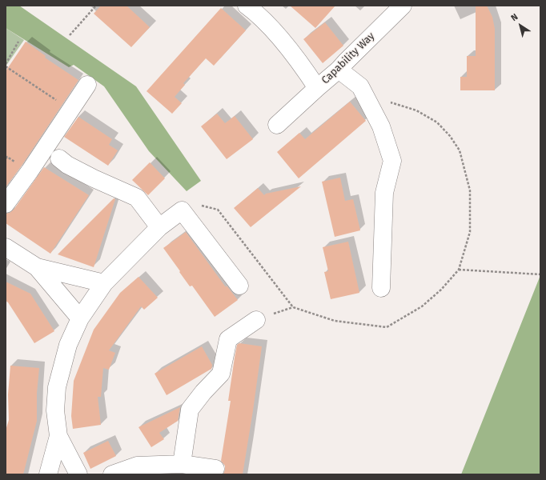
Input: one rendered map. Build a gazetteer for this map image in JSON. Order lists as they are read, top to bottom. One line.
{"streets":{"street":["Capability Way"]},"north":"top left"}
